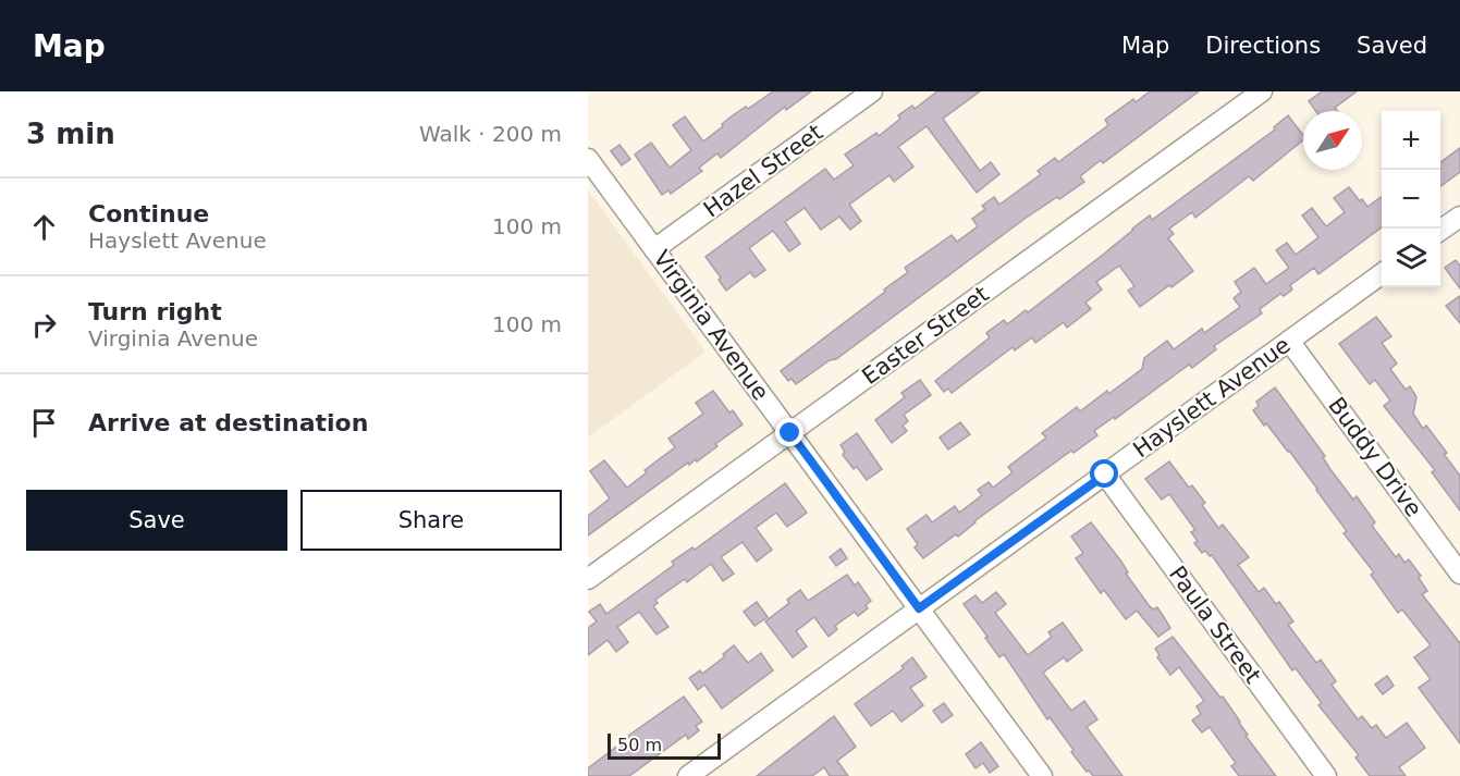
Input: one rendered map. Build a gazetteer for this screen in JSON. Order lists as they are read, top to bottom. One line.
{"streets":{"street":["Hazel Street","Virginia Avenue","Easter Street","Hayslett Avenue","Buddy Drive","Paula Street"]},"crossings":[["Hazel Street","Virginia Avenue"],["Virginia Avenue","Easter Street"],["Virginia Avenue","Hayslett Avenue"],["Hayslett Avenue","Buddy Drive"],["Hayslett Avenue","Paula Street"]],"scale_bar":"50 m","north":"top right","page":{"header":"Map","nav":["Map","Directions","Saved"],"heading":["3 min","Walk · 200 m"],"map_buttons":["+","−"],"list":[["Continue","Hayslett Avenue","100 m"],["Turn right","Virginia Avenue","100 m"],"Arrive at destination"],"buttons":["Save","Share"],"scale":"50 m"}}
